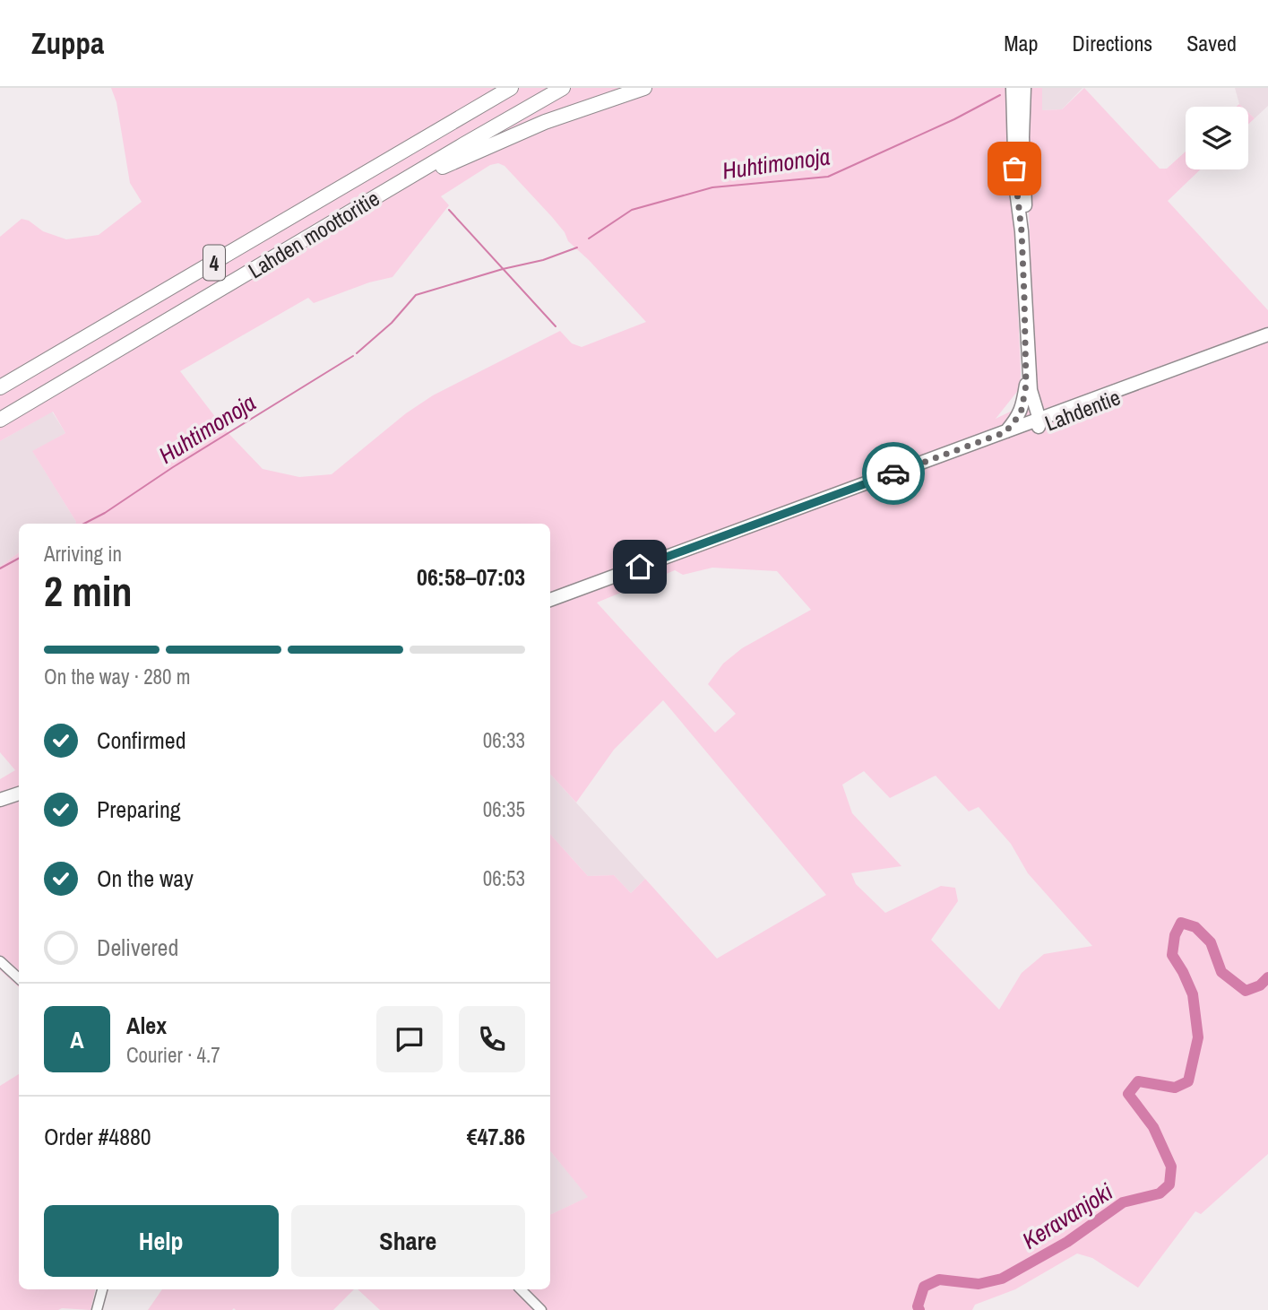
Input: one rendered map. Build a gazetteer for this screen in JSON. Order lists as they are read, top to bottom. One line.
{"streets":{"highway":["Lahden moottoritie","4"],"main road":["Lahdentie"]},"water":["Huhtimonoja","Keravanjoki"],"page":{"header":"Zuppa","nav":["Map","Directions","Saved"],"heading":["2 min","Arriving in","06:58–07:03"],"panel":["Alex","Courier · 4.7","Order #4880","€47.86"],"bar":"On the way · 280 m","list":[["Confirmed","06:33"],["Preparing","06:35"],["On the way","06:53"],"Delivered"],"round":"A","buttons":["Help","Share"]}}
